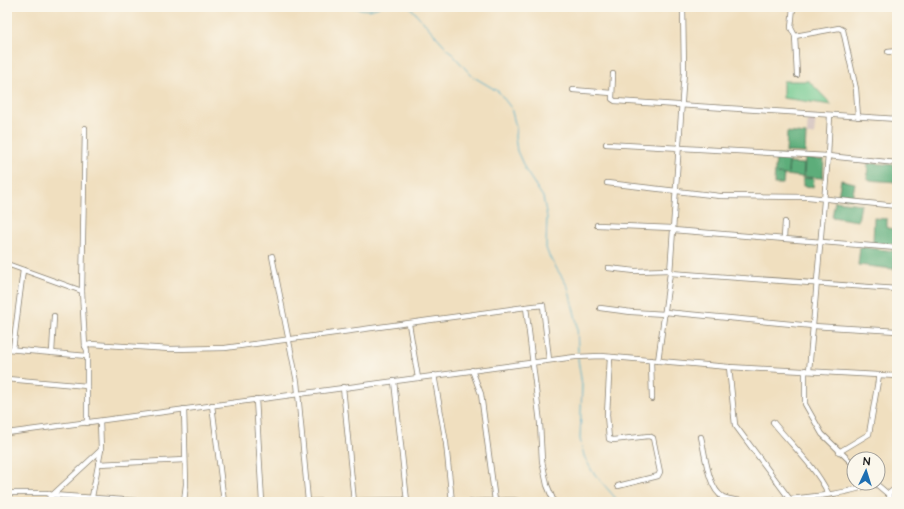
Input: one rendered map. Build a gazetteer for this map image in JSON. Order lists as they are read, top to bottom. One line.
{"north":"top"}
